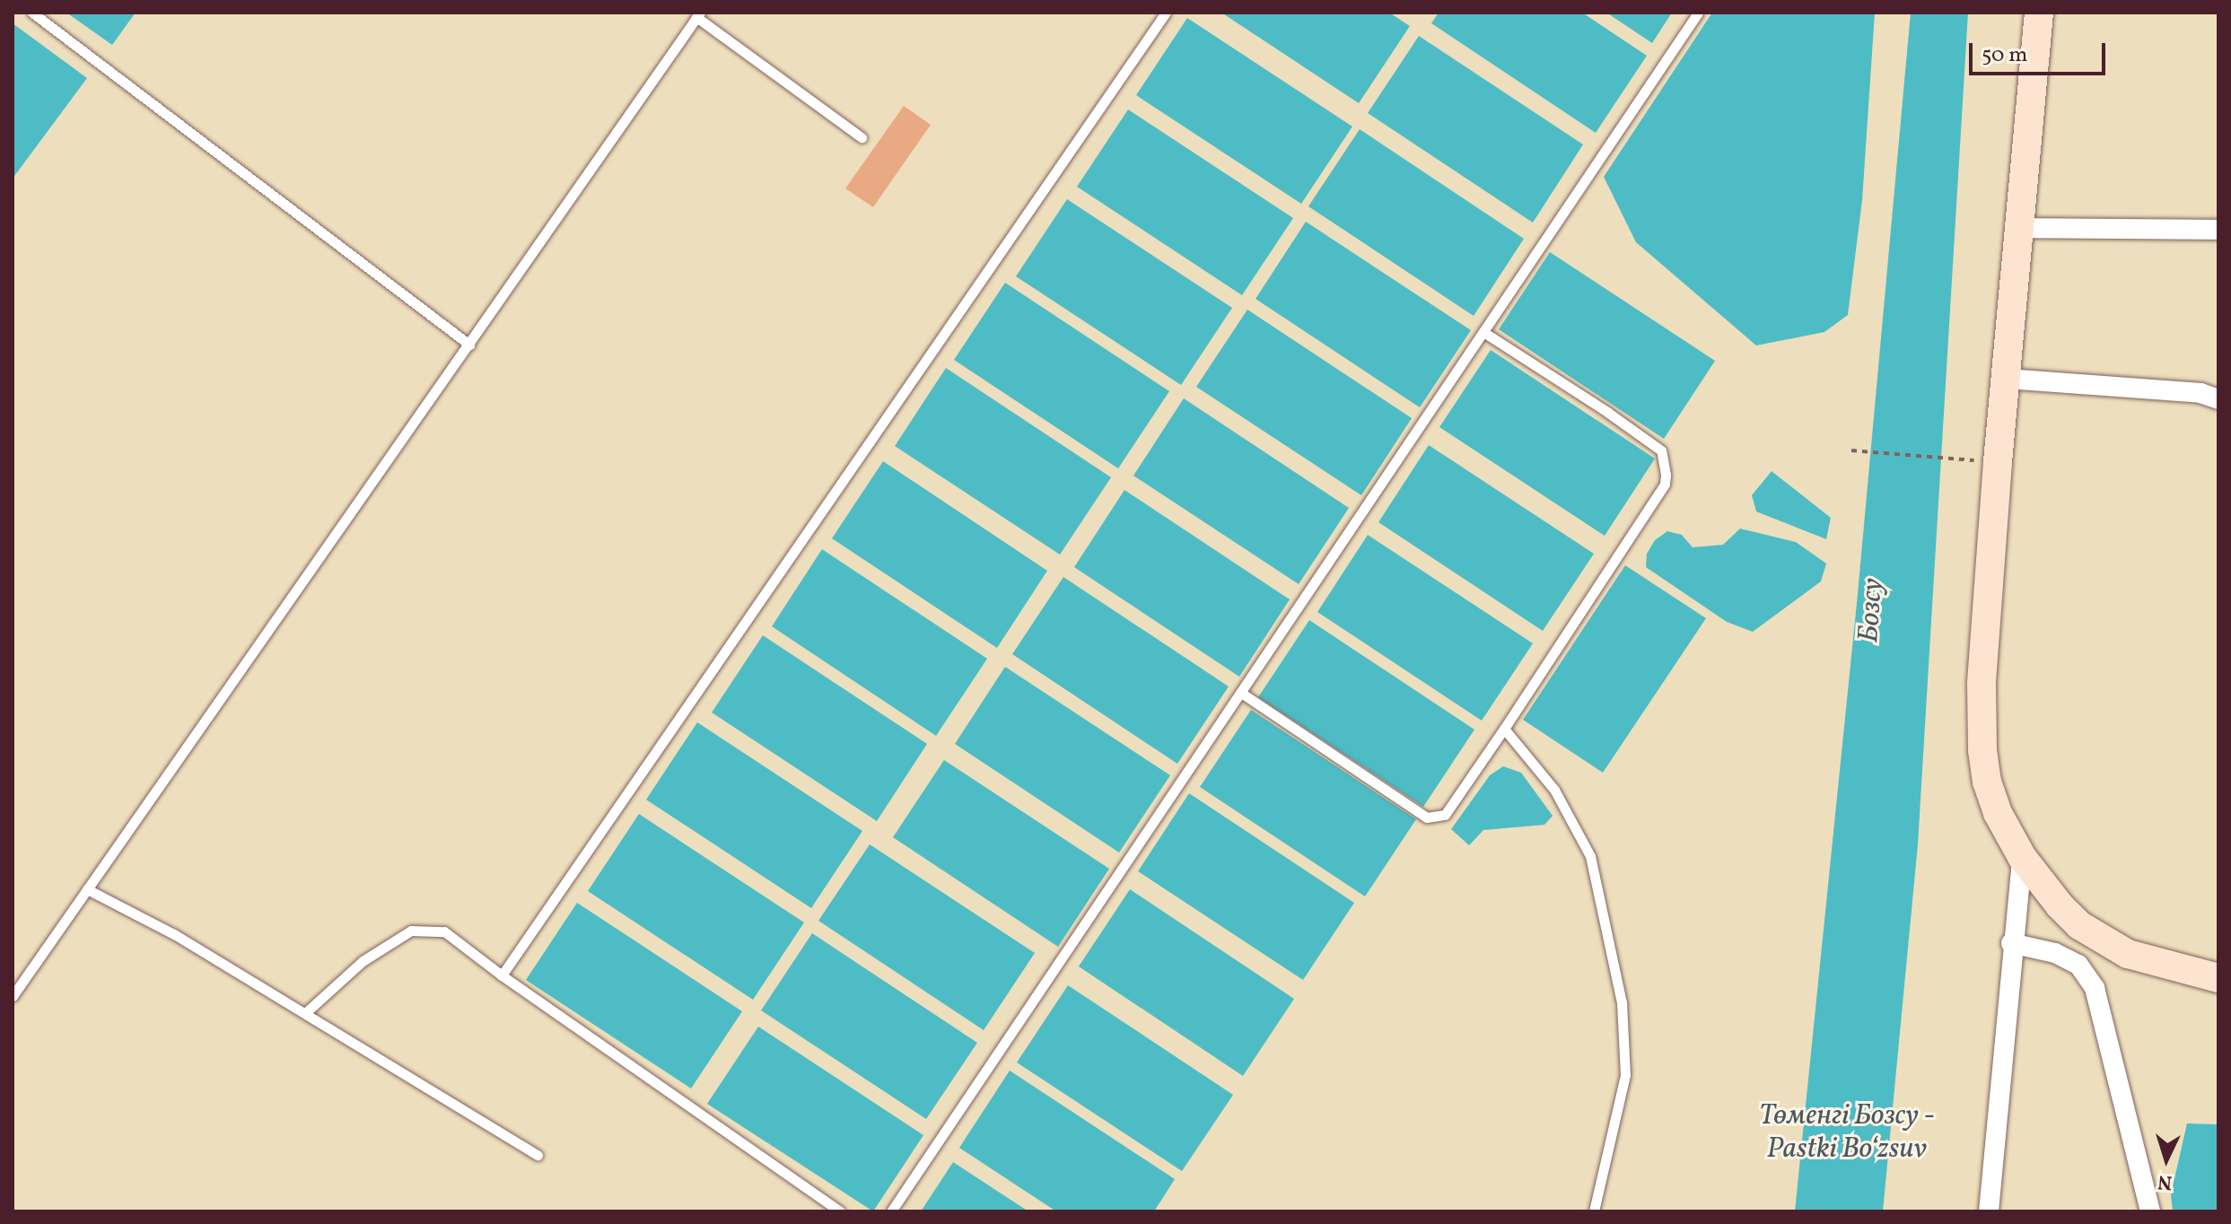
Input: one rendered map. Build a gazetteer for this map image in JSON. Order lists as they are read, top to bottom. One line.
{"water":["Бозсу","Төменгі Бозсу - Pastki Boʻzsuv"],"scale_bar":"50 m","north":"bottom"}
